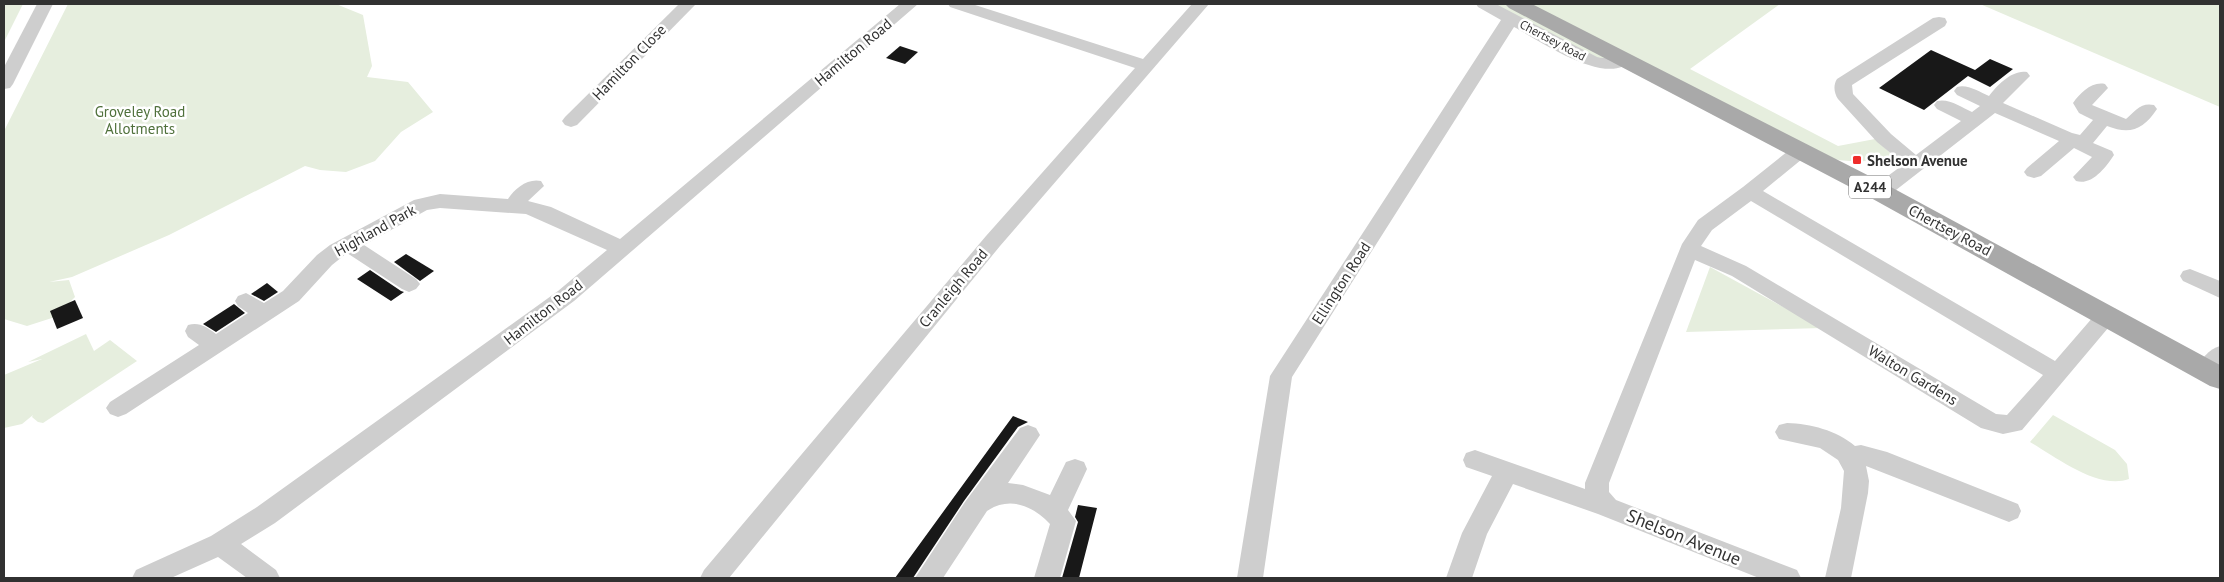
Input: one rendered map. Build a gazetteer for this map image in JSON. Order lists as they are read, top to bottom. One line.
{"streets":{"main road":["Chertsey Road","A244"],"street":["Hamilton Road","Hamilton Close","Highland Park","Ellington Road","Cranleigh Road","Walton Gardens","Shelson Avenue"]},"crossings":[["Chertsey Road","Ellington Road"],["Chertsey Road","Walton Gardens"],["Chertsey Road","Shelson Avenue"],["Hamilton Road","Highland Park"],["Walton Gardens","Shelson Avenue"]],"parks":["Groveley Road Allotments"],"places":{"transit":["Shelson Avenue"]}}
